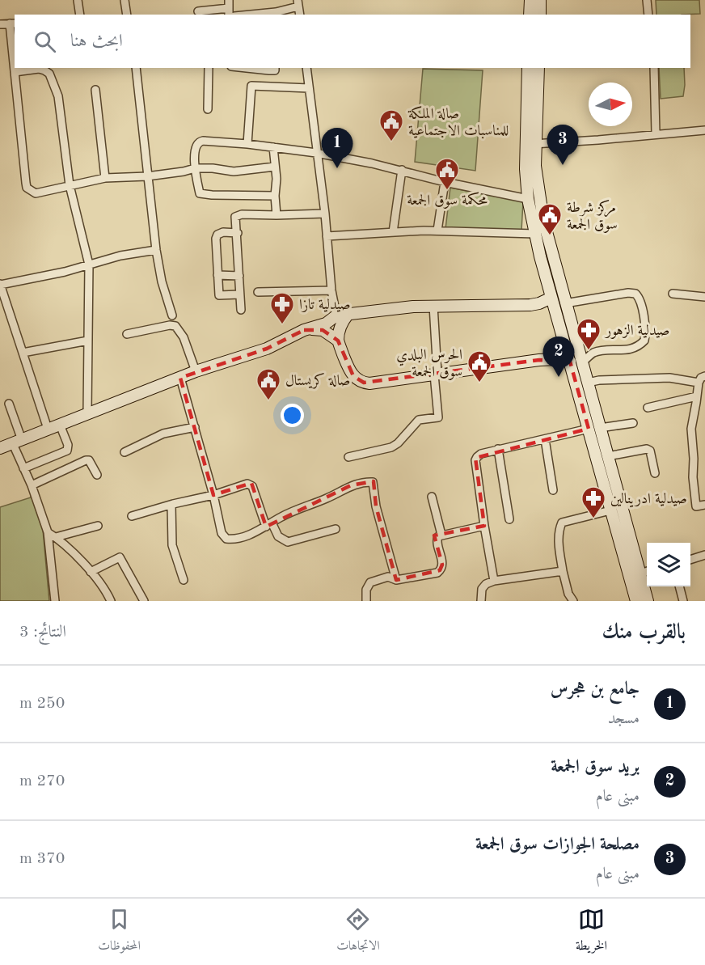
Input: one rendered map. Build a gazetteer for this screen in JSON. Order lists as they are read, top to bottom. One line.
{"places":{"public building":["صالة الملكة للمناسبات الاجتماعية","محكمة سوق الجمعة","مركز شرطة سوق الجمعة","الحرس البلدي سوق الجمعة","صالة كريستال"],"pharmacy":["صيدلية تازا","صيدلية الزهور","صيدلية ادرينالين"]},"north":"right","page":{"search":"ابحث هنا","pins":["3","1","2"],"heading":["بالقرب منك","النتائج: 3"],"list":[{"mark":"1","name":"جامع بن هجرس","note":"مسجد","value":"250 m"},{"mark":"2","name":"بريد سوق الجمعة","note":"مبنى عام","value":"270 m"},{"mark":"3","name":"مصلحة الجوازات سوق الجمعة","note":"مبنى عام","value":"370 m"}],"nav":["الخريطة","الاتجاهات","المحفوظات"]}}
